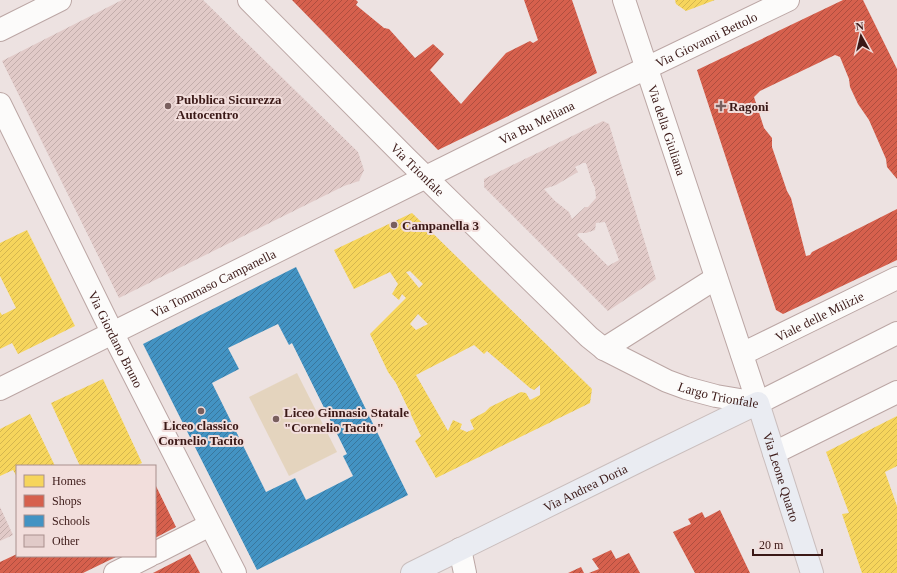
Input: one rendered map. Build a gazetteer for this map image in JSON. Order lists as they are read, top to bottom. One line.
{"streets":{"main road":["Via Leone Quarto","Via Andrea Doria"],"street":["Via Giovanni Bettolo","Via Bu Meliana","Via della Giuliana","Via Trionfale","Via Tommaso Campanella","Viale delle Milizie","Via Giordano Bruno","Largo Trionfale"]},"crossings":[["Via Giovanni Bettolo","Via Bu Meliana"],["Via Giovanni Bettolo","Via della Giuliana"],["Via Bu Meliana","Via della Giuliana"],["Via Bu Meliana","Via Trionfale"],["Via Bu Meliana","Via Tommaso Campanella"],["Via della Giuliana","Largo Trionfale"],["Via Trionfale","Via Tommaso Campanella"],["Via Trionfale","Largo Trionfale"],["Via Tommaso Campanella","Via Giordano Bruno"],["Viale delle Milizie","Largo Trionfale"],["Largo Trionfale","Via Leone Quarto"],["Largo Trionfale","Via Andrea Doria"],["Via Leone Quarto","Via Andrea Doria"]],"places":{"other":["Pubblica Sicurezza Autocentro","Campanella 3","Liceo classico Cornelio Tacito","Liceo Ginnasio Statale \"Cornelio Tacito\""],"health":["Ragoni"]},"legend":["Homes","Shops","Schools","Other"],"scale_bar":"20 m","north":"top"}
